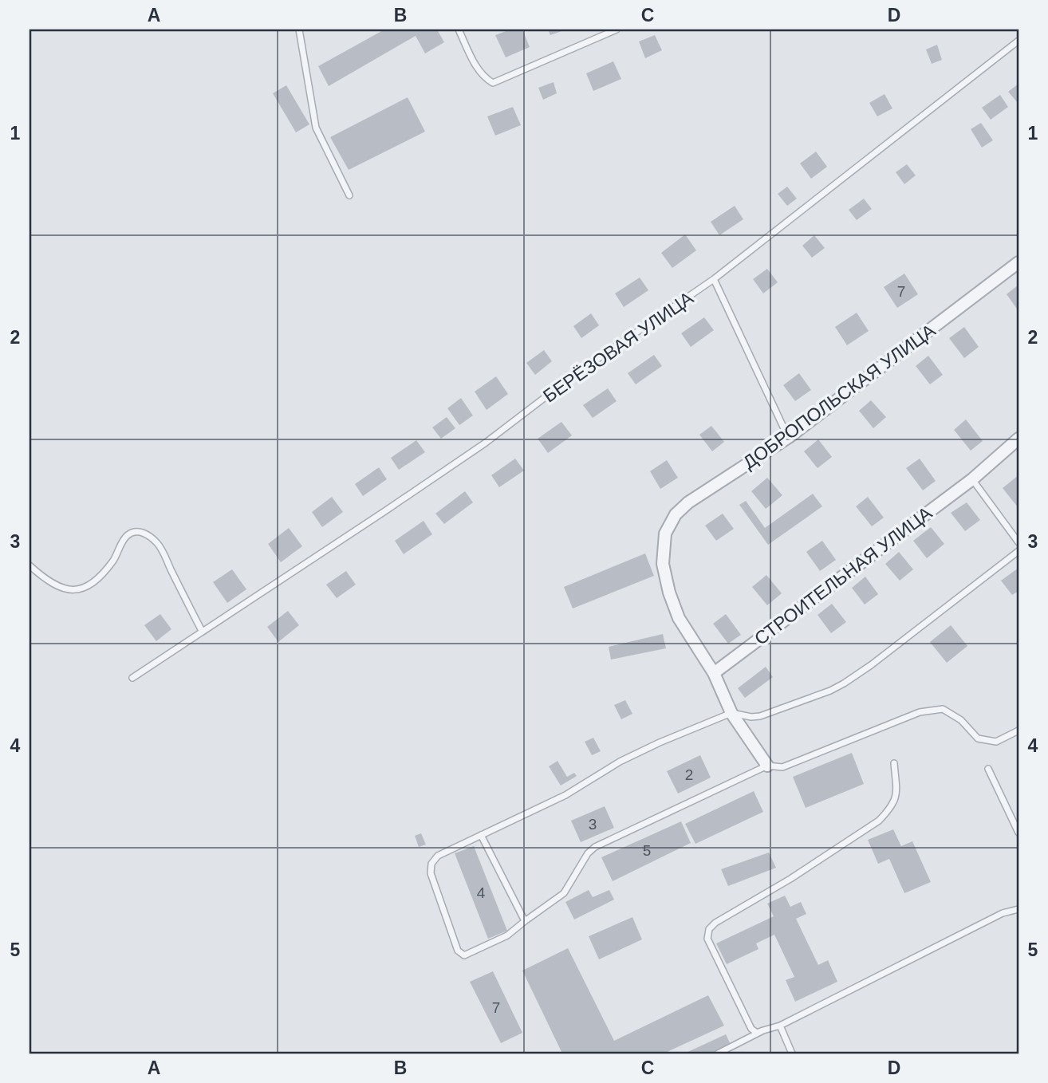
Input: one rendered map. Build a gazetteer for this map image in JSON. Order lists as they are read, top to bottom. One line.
{"streets":{"street":["ДОБРОПОЛЬСКАЯ УЛИЦА","СТРОИТЕЛЬНАЯ УЛИЦА"],"lane":["БЕРЁЗОВАЯ УЛИЦА"]},"crossings":[["ДОБРОПОЛЬСКАЯ УЛИЦА","СТРОИТЕЛЬНАЯ УЛИЦА"]],"house_numbers":["7","2","3","5","4","7"],"grid":{"columns":["A","B","C","D"],"rows":["1","2","3","4","5"]}}
